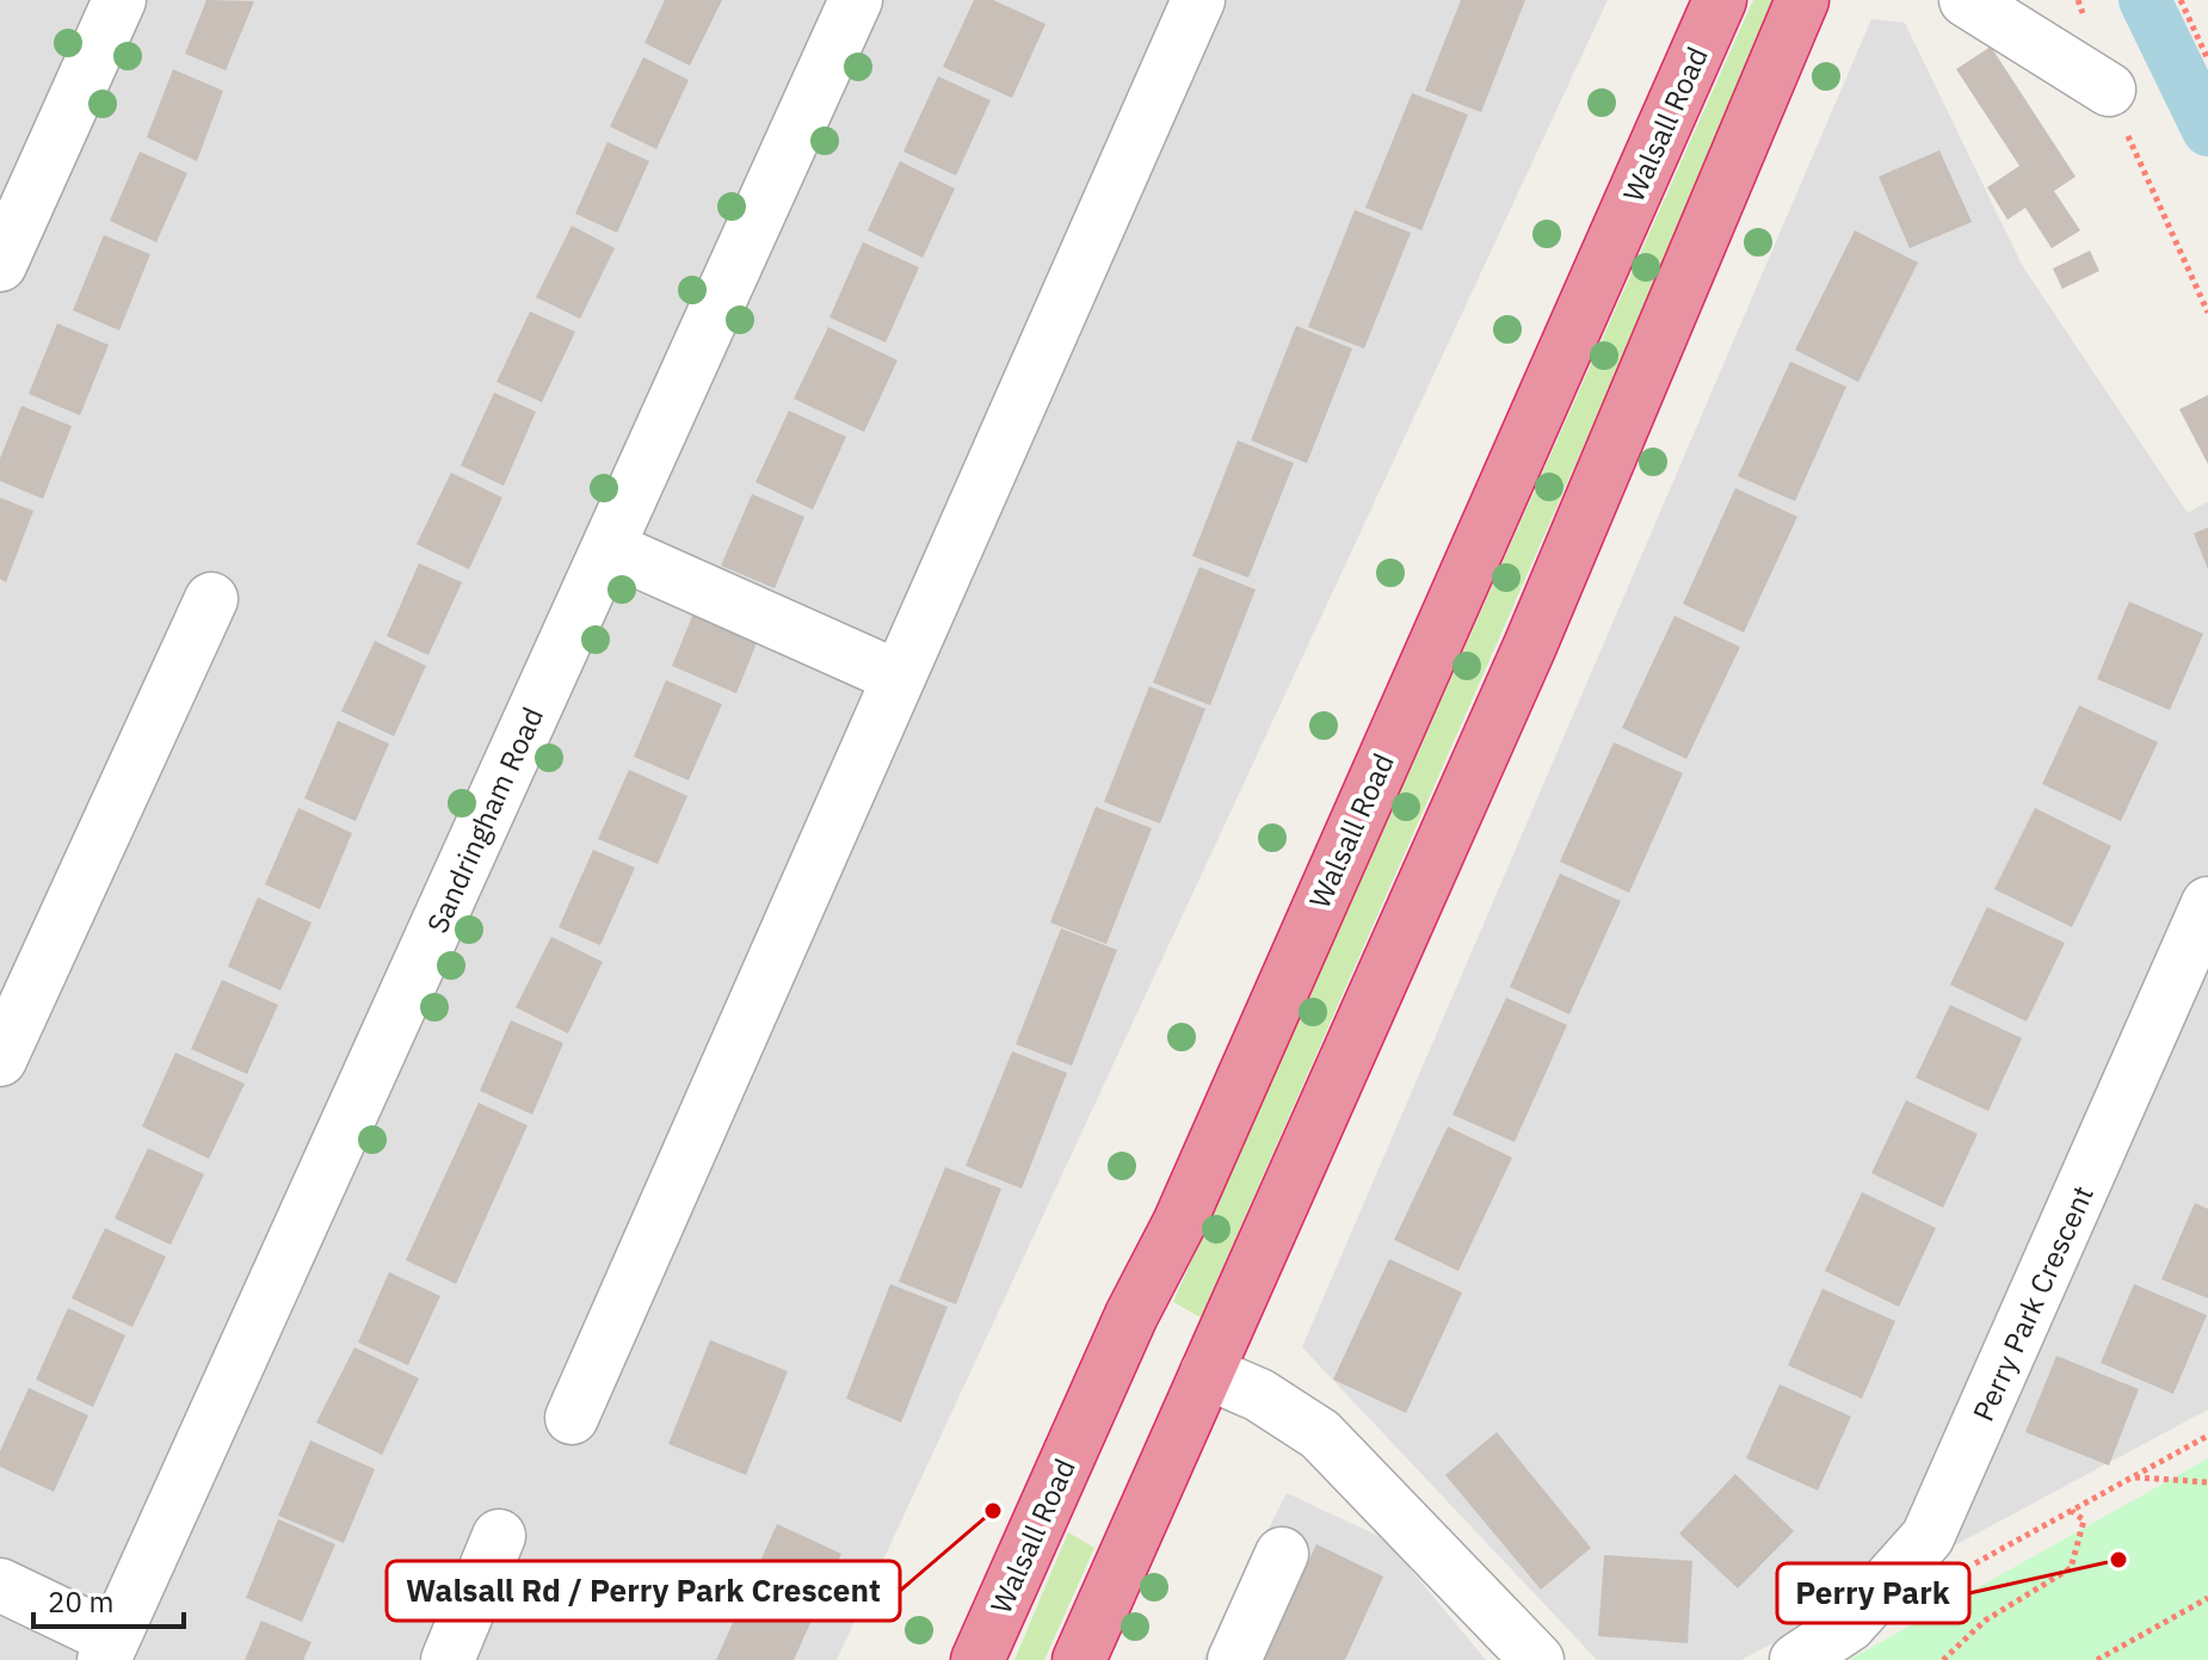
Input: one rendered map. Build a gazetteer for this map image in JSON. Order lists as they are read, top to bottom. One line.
{"streets":{"highway":["Walsall Road"],"street":["Sandringham Road","Perry Park Crescent"]},"places":["Walsall Rd / Perry Park Crescent","Perry Park"],"scale_bar":"20 m"}
